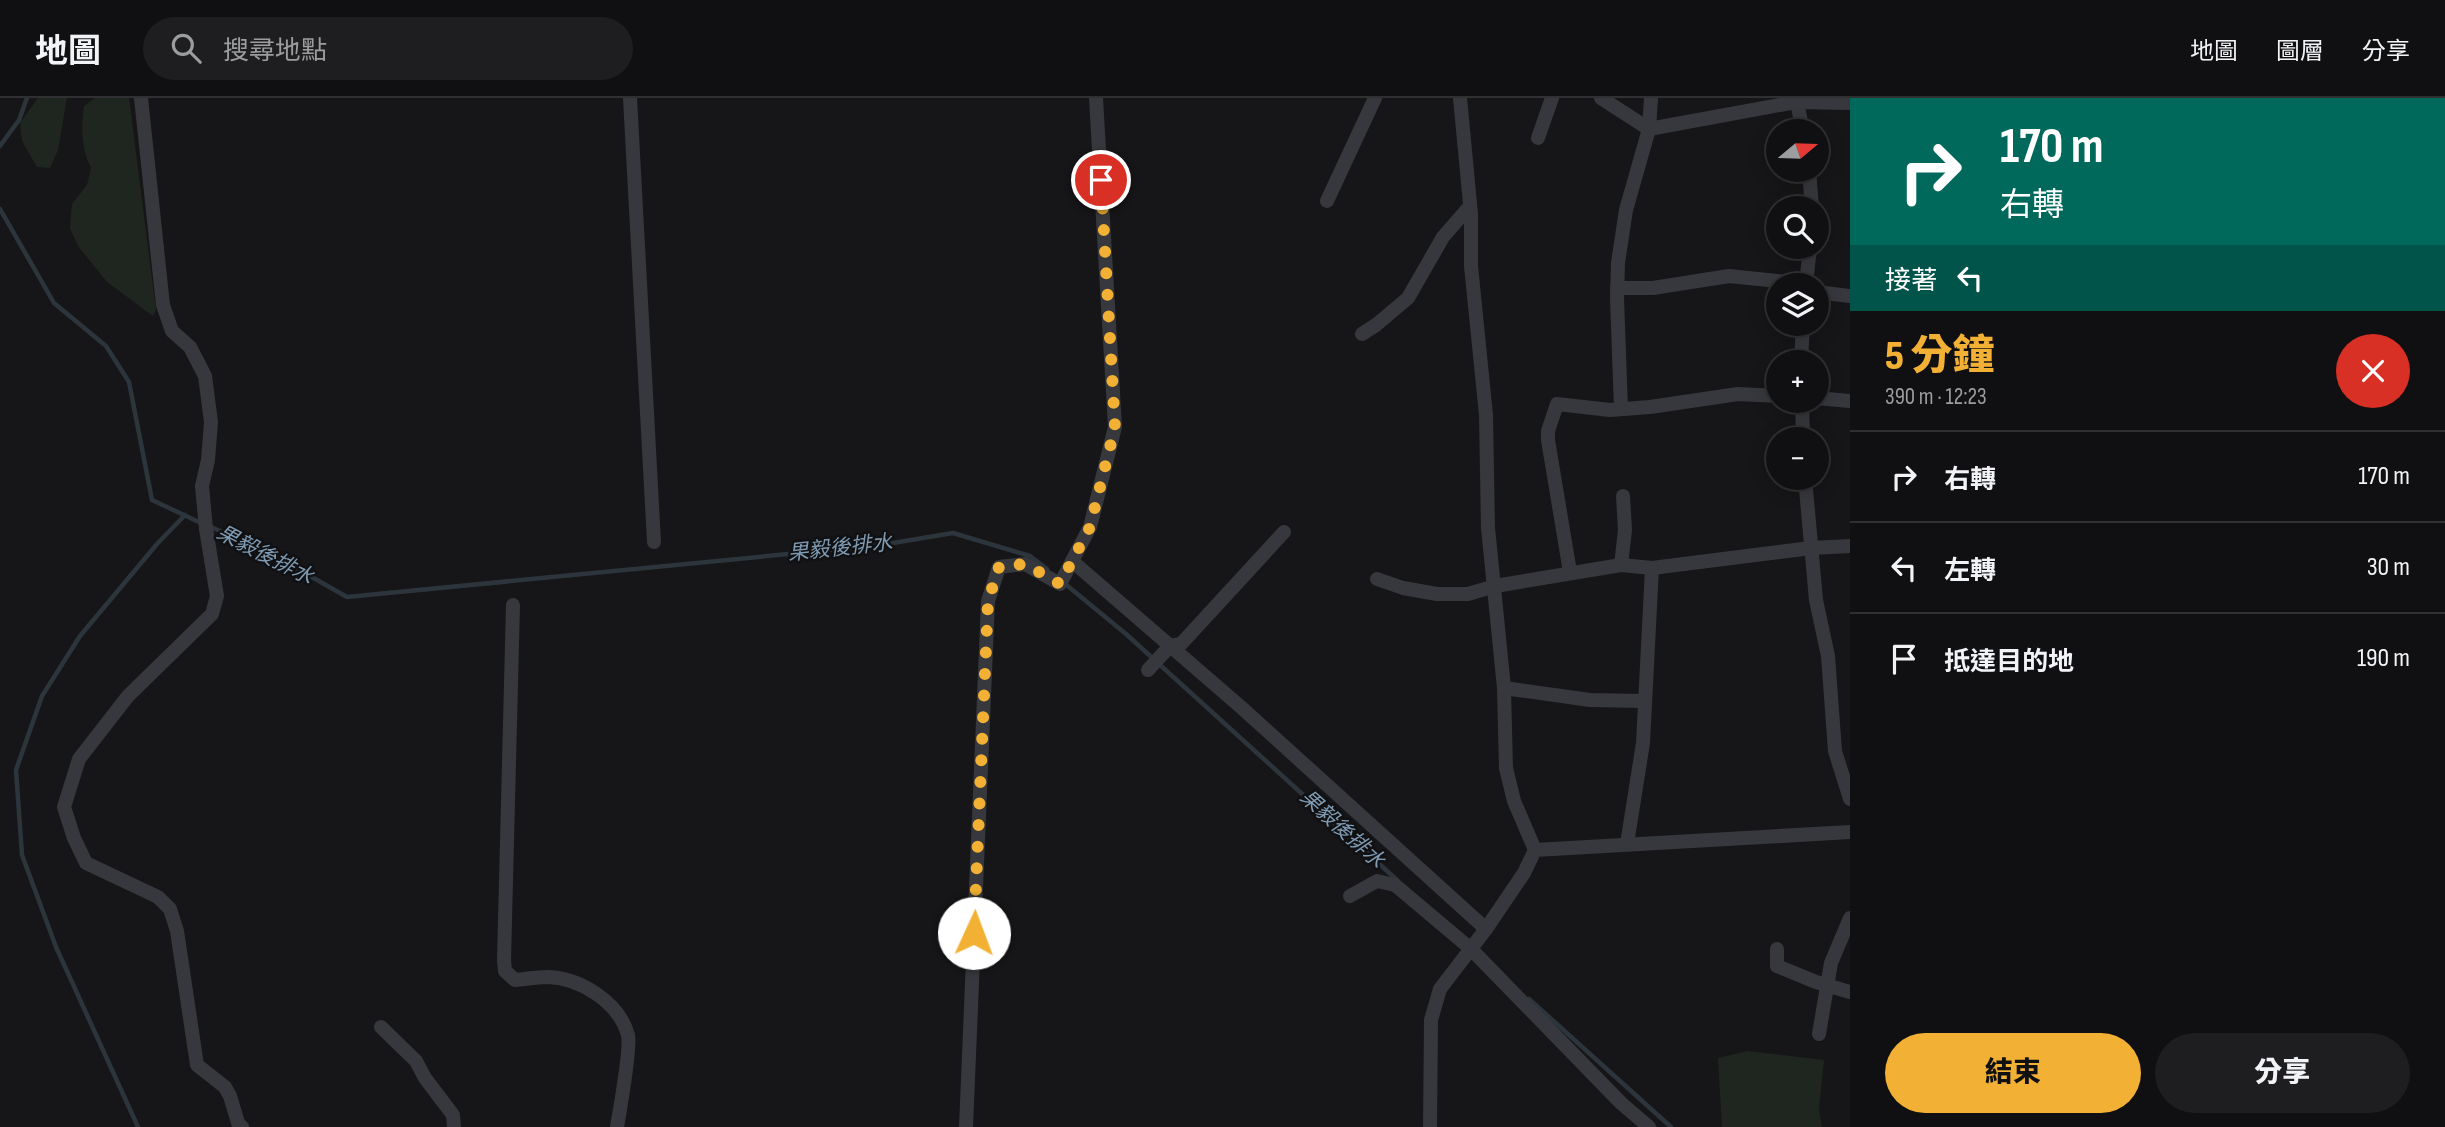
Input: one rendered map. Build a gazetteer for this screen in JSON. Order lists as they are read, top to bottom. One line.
{"water":["果毅後排水"],"north":"right","page":{"header":"地圖","search":"搜尋地點","nav":["地圖","圖層","分享"],"turn":["170 m","右轉"],"map_buttons":["+","−"],"then":"接著","heading":["5 分鐘","390 m · 12:23"],"list":[{"name":"右轉","value":"170 m"},{"name":"左轉","value":"30 m"},{"name":"抵達目的地","value":"190 m"}],"buttons":["結束","分享"]}}
